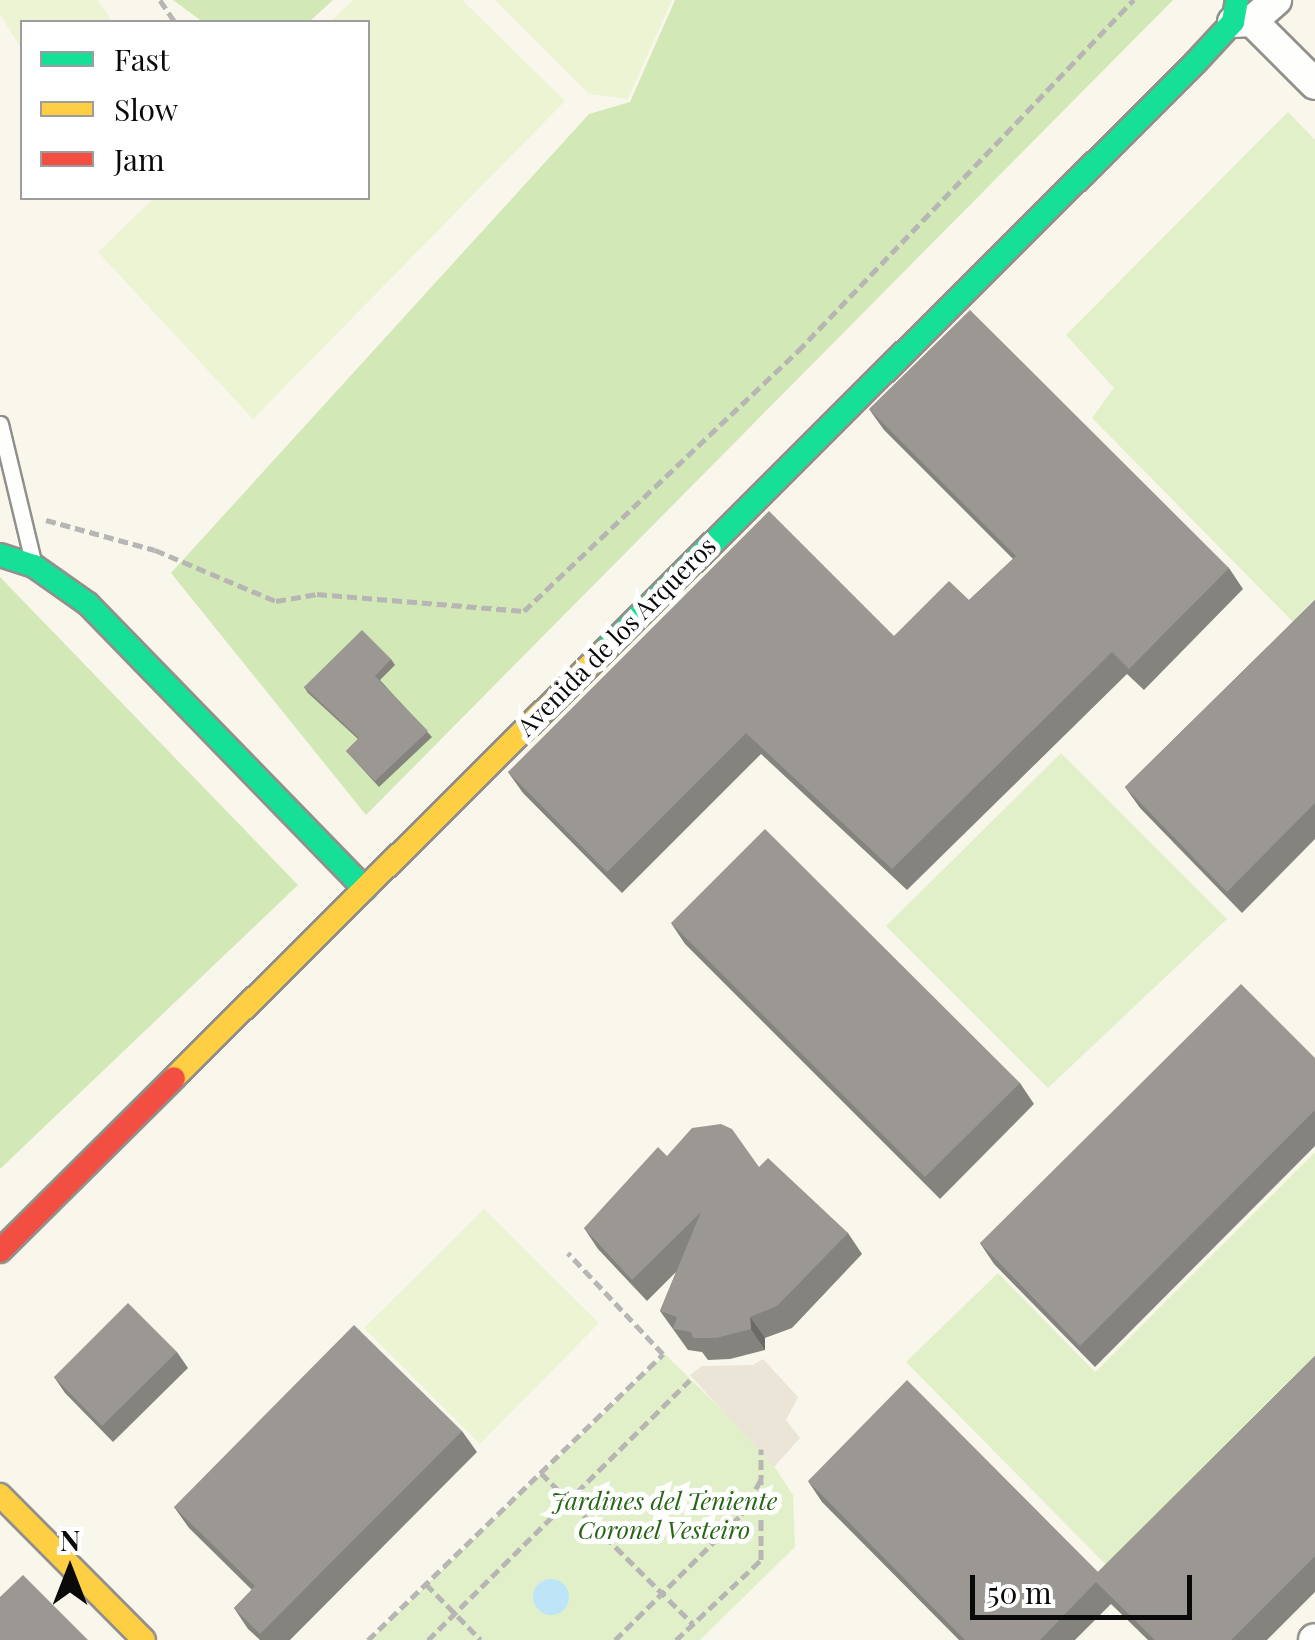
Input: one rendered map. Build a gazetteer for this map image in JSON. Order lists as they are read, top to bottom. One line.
{"streets":{"street":["Avenida de los Arqueros"]},"parks":["Jardines del Teniente Coronel Vesteiro"],"legend":["Fast","Slow","Jam"],"scale_bar":"50 m","north":"top"}
